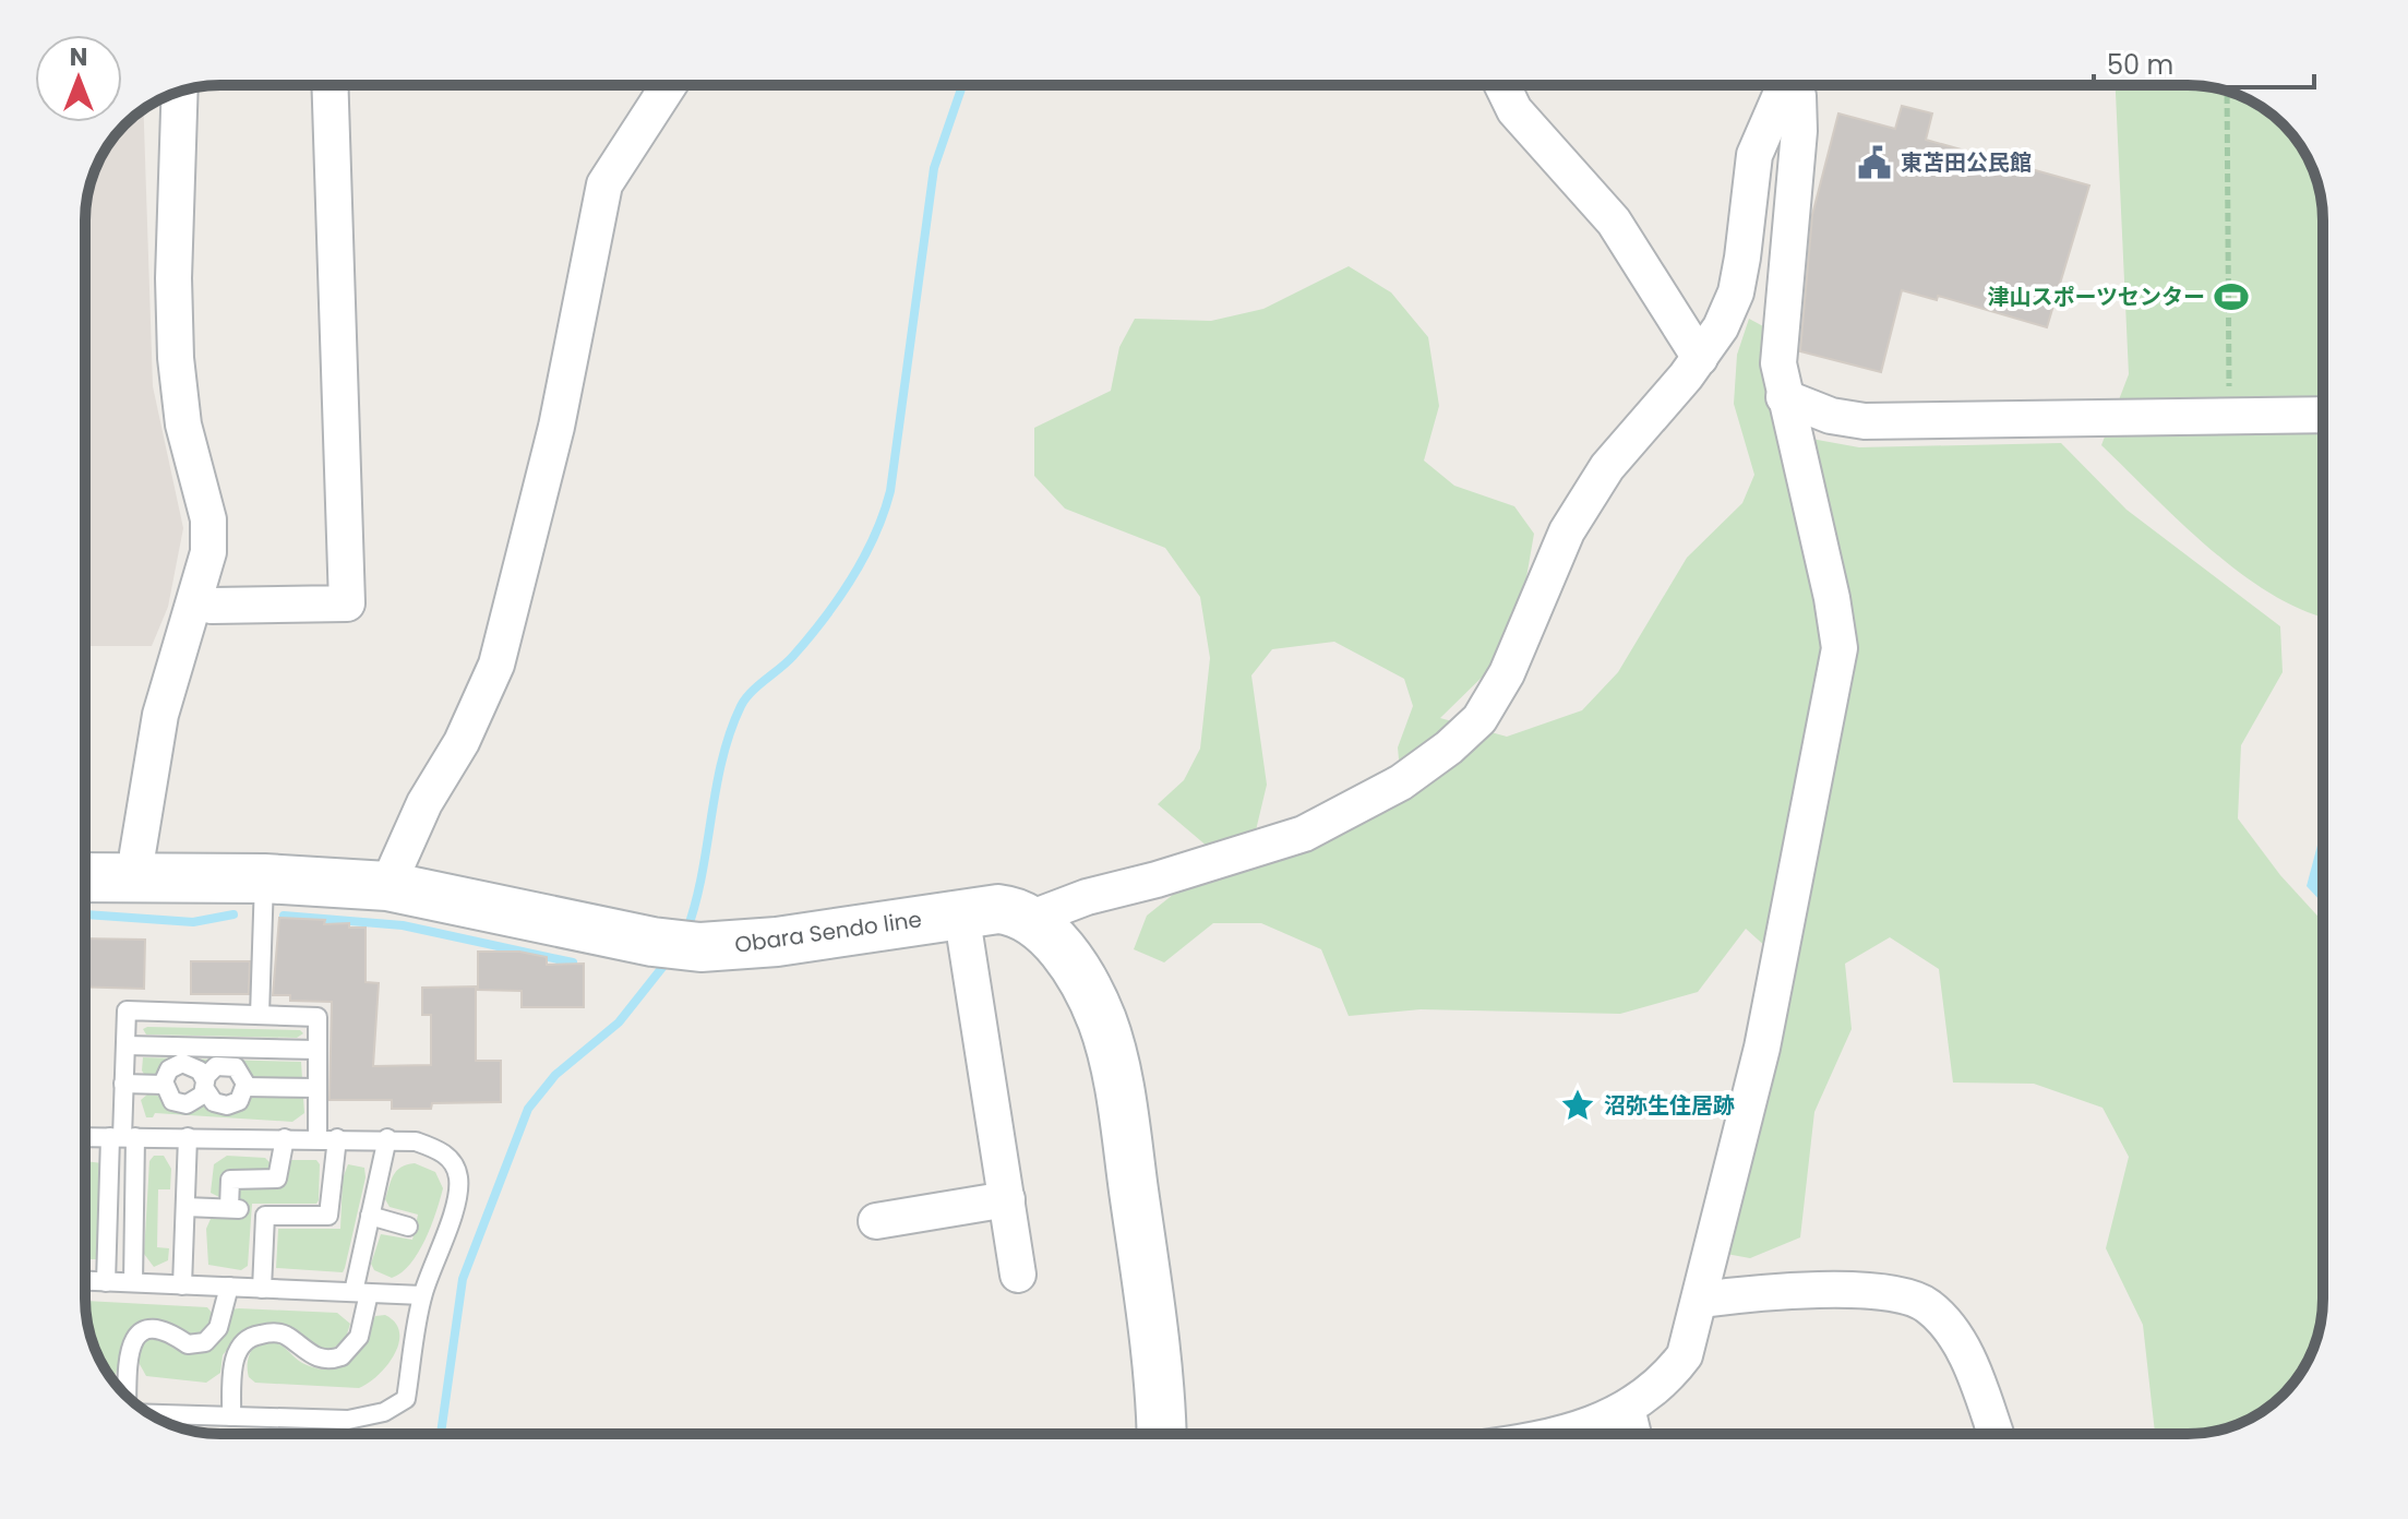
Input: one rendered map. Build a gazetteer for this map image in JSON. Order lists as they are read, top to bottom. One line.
{"streets":{"main road":["Obara Sendo line"]},"places":{"public building":["東苫田公民館"],"sports":["津山スポーツセンター"],"place":["沼弥生住居跡"]},"scale_bar":"50 m","north":"top"}
